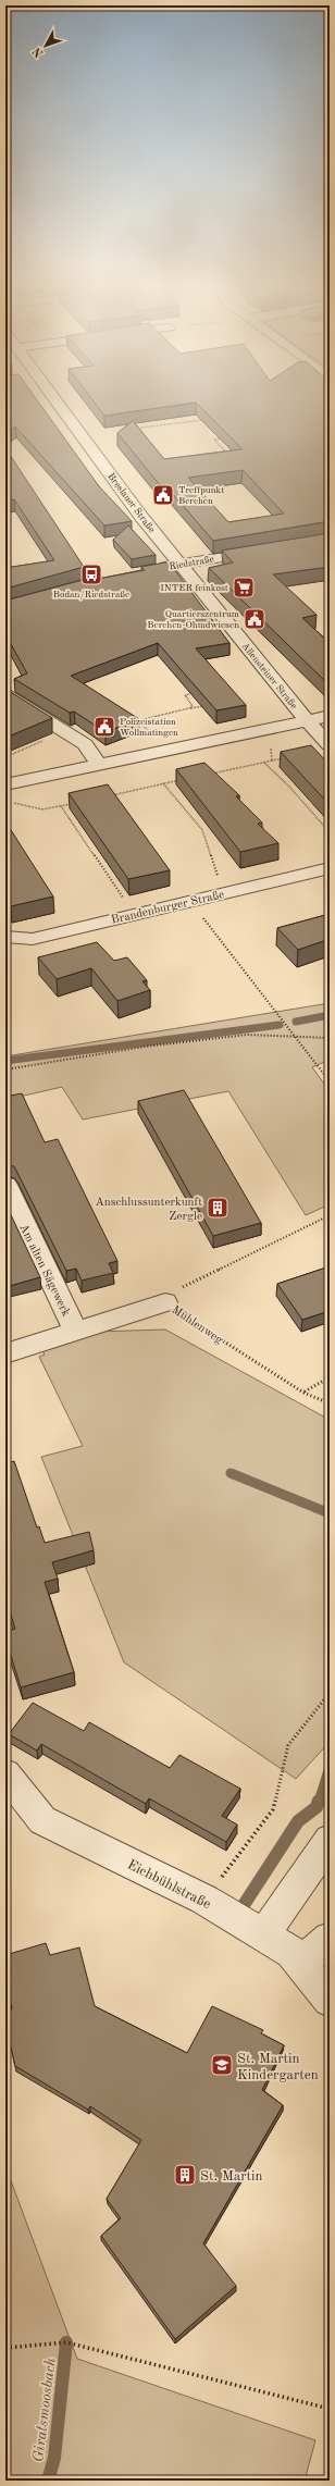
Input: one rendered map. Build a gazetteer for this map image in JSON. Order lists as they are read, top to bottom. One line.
{"streets":{"street":["Breslauer Straße","Riedstraße","Allensteiner Straße","Brandenburger Straße","Am alten Sägewerk","Mühlenweg","Eichbühlstraße"]},"crossings":[["Breslauer Straße","Riedstraße"],["Breslauer Straße","Allensteiner Straße"],["Riedstraße","Allensteiner Straße"],["Am alten Sägewerk","Mühlenweg"]],"water":["Giratsmoosbach"],"places":{"public building":["Treffpunkt Berchen","Quartierszentrum Berchen-Öhmdwiesen","Polizeistation Wollmatingen"],"bus stop":["Bodan/Riedstraße"],"supermarket":["INTER feinkost"],"building":["Anschlussunterkunft Zergle","St. Martin"],"school or university":["St. Martin Kindergarten"]},"north":"bottom left"}
